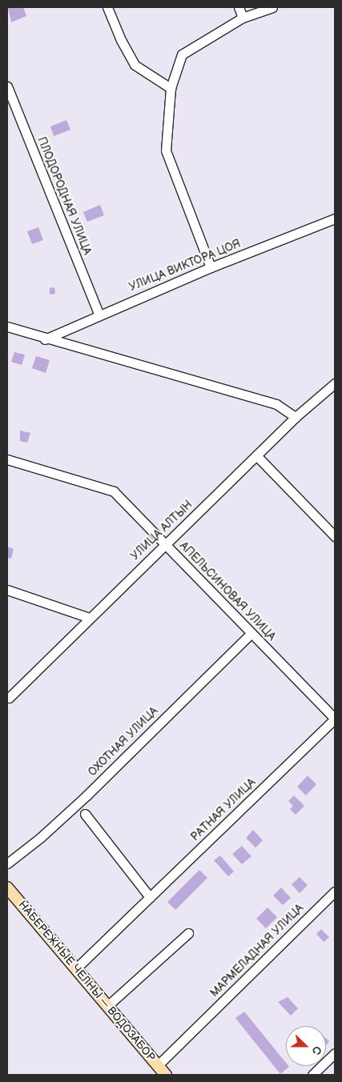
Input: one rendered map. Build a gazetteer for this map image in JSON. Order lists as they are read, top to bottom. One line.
{"streets":{"main road":["НАБЕРЕЖНЫЕ ЧЕЛНЫ — ВОДОЗАБОР"],"street":["ПЛОДОРОДНАЯ УЛИЦА","УЛИЦА ВИКТОРА ЦОЯ","УЛИЦА АЛТЫН","АПЕЛЬСИНОВАЯ УЛИЦА","ОХОТНАЯ УЛИЦА","РАТНАЯ УЛИЦА","МАРМЕЛАДНАЯ УЛИЦА"]},"crossings":[["ПЛОДОРОДНАЯ УЛИЦА","УЛИЦА ВИКТОРА ЦОЯ"],["УЛИЦА АЛТЫН","АПЕЛЬСИНОВАЯ УЛИЦА"],["АПЕЛЬСИНОВАЯ УЛИЦА","ОХОТНАЯ УЛИЦА"],["АПЕЛЬСИНОВАЯ УЛИЦА","РАТНАЯ УЛИЦА"],["РАТНАЯ УЛИЦА","НАБЕРЕЖНЫЕ ЧЕЛНЫ — ВОДОЗАБОР"],["МАРМЕЛАДНАЯ УЛИЦА","НАБЕРЕЖНЫЕ ЧЕЛНЫ — ВОДОЗАБОР"]],"north":"right"}
